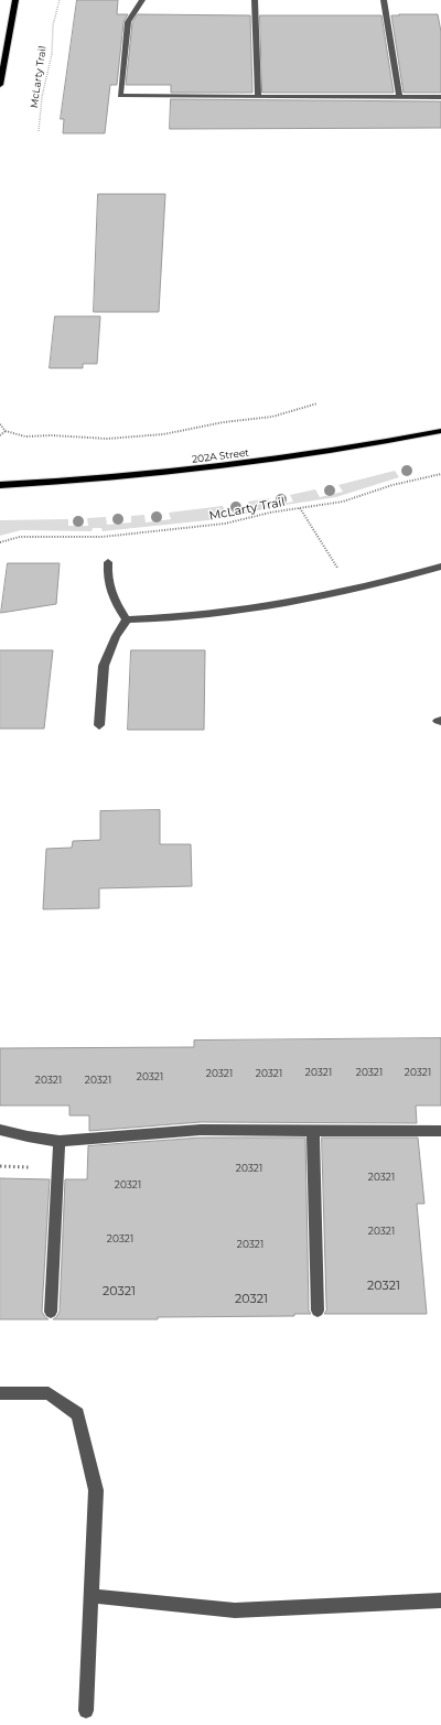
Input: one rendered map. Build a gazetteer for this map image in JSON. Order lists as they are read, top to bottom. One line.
{"streets":{"main road":["202A Street"],"path":["McLarty Trail"]},"house_numbers":["20321","20321","20321","20321","20321","20321","20321","20321","20321","20321","20321","20321","20321","20321","20321","20321","20321"]}
